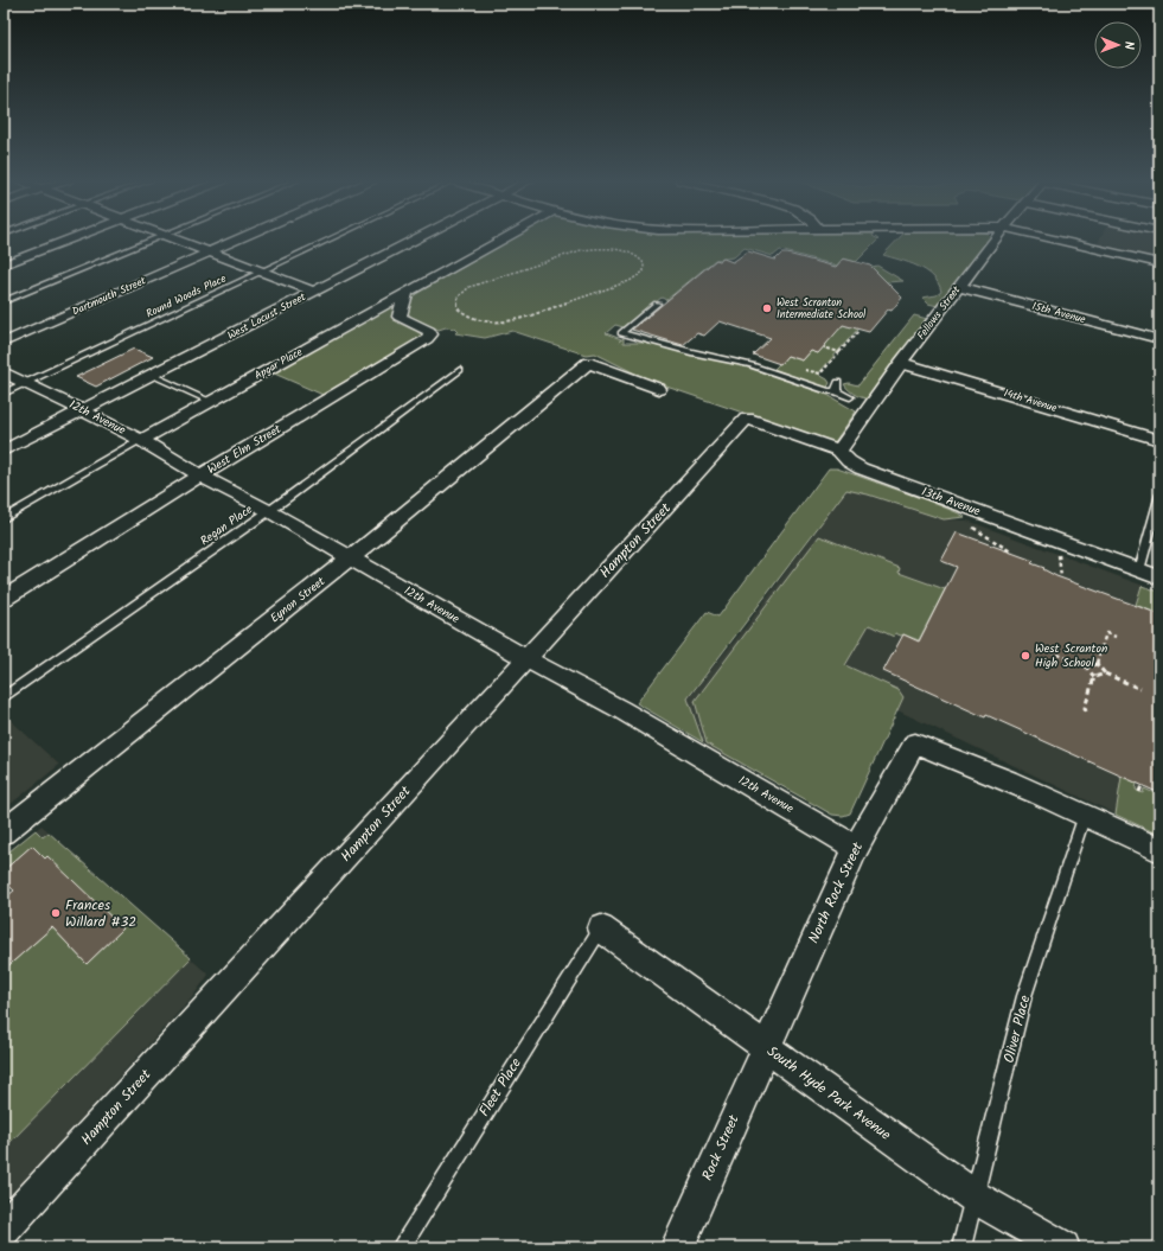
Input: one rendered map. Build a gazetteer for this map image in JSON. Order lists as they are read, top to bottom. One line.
{"streets":{"street":["Dartmouth Street","Fellows Street","15th Avenue","West Locust Street","Apgar Place","14th Avenue","12th Avenue","West Elm Street","13th Avenue","Hampton Street","Eynon Street","North Rock Street","South Hyde Park Avenue","Rock Street"],"lane":["Round Woods Place","Regan Place","Oliver Place","Fleet Place"]},"crossings":[["Round Woods Place","12th Avenue"],["Fellows Street","15th Avenue"],["Fellows Street","14th Avenue"],["Fellows Street","13th Avenue"],["West Locust Street","12th Avenue"],["Apgar Place","12th Avenue"],["Apgar Place","West Elm Street"],["12th Avenue","West Elm Street"],["12th Avenue","Regan Place"],["12th Avenue","Hampton Street"],["12th Avenue","Eynon Street"],["12th Avenue","North Rock Street"],["13th Avenue","Hampton Street"],["North Rock Street","Oliver Place"],["North Rock Street","South Hyde Park Avenue"],["North Rock Street","Rock Street"],["Oliver Place","South Hyde Park Avenue"],["Fleet Place","South Hyde Park Avenue"],["South Hyde Park Avenue","Rock Street"]],"places":["West Scranton Intermediate School","West Scranton High School","Frances Willard #32"],"north":"right"}
